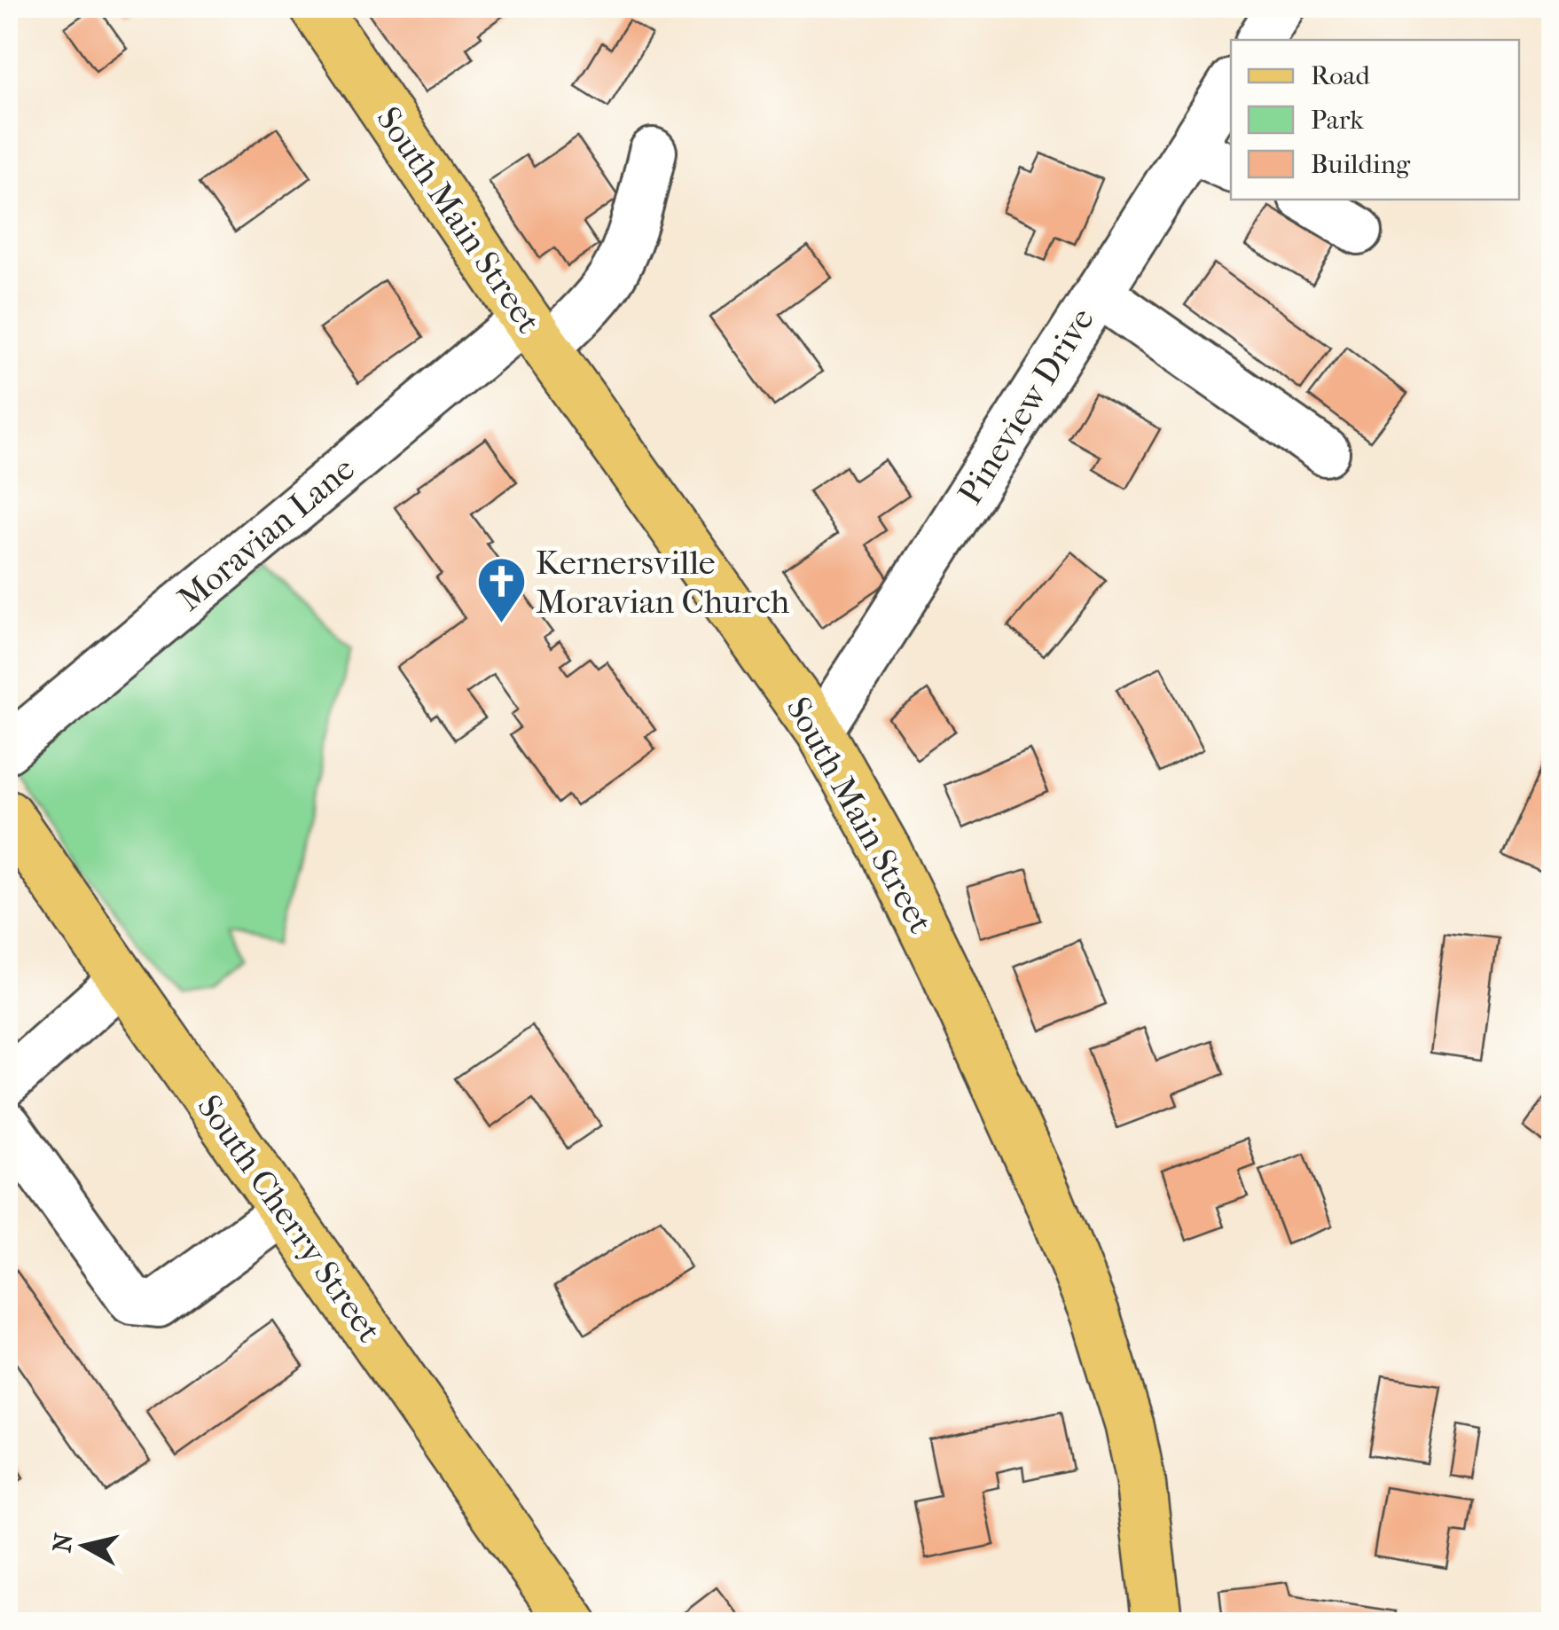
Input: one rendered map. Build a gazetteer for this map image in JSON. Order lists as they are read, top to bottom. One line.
{"streets":{"main road":["South Main Street","South Cherry Street"],"street":["Pineview Drive","Moravian Lane"]},"crossings":[["South Main Street","Pineview Drive"],["South Main Street","Moravian Lane"]],"places":{"church":["Kernersville Moravian Church"]},"legend":["Road","Park","Building"],"north":"left"}
